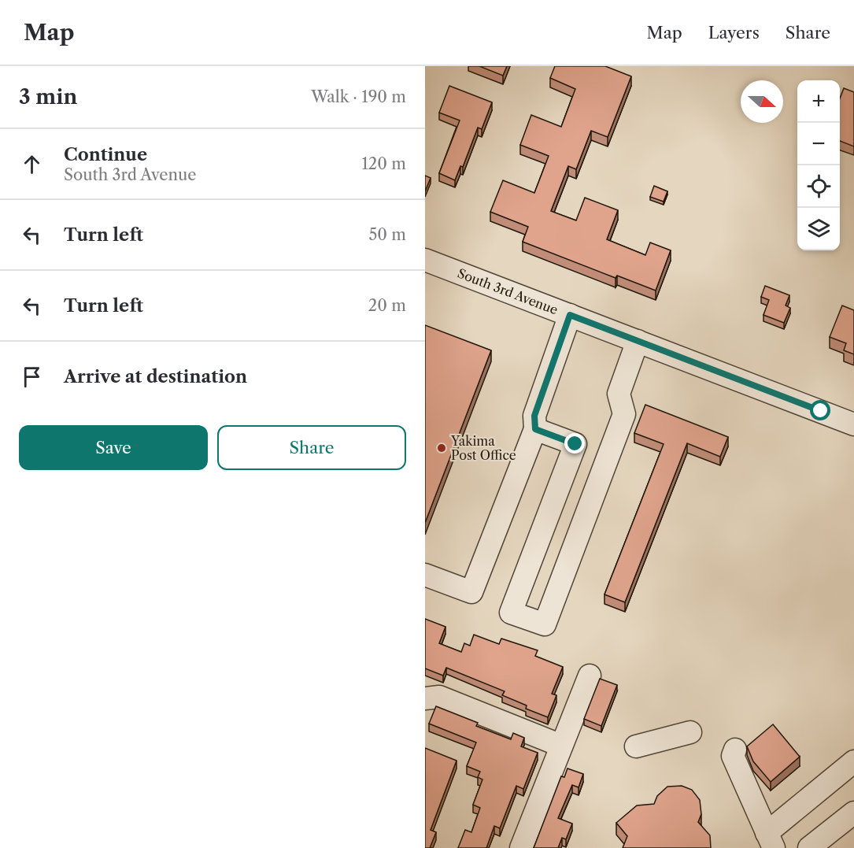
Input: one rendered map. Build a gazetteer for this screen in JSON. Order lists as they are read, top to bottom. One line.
{"streets":{"street":["South 3rd Avenue"]},"places":["Yakima Post Office"],"north":"right","page":{"header":"Map","nav":["Map","Layers","Share"],"heading":["3 min","Walk · 190 m"],"map_buttons":["+","−"],"list":[["Continue","South 3rd Avenue","120 m"],["Turn left","50 m"],["Turn left","20 m"],"Arrive at destination"],"buttons":["Save","Share"]}}
